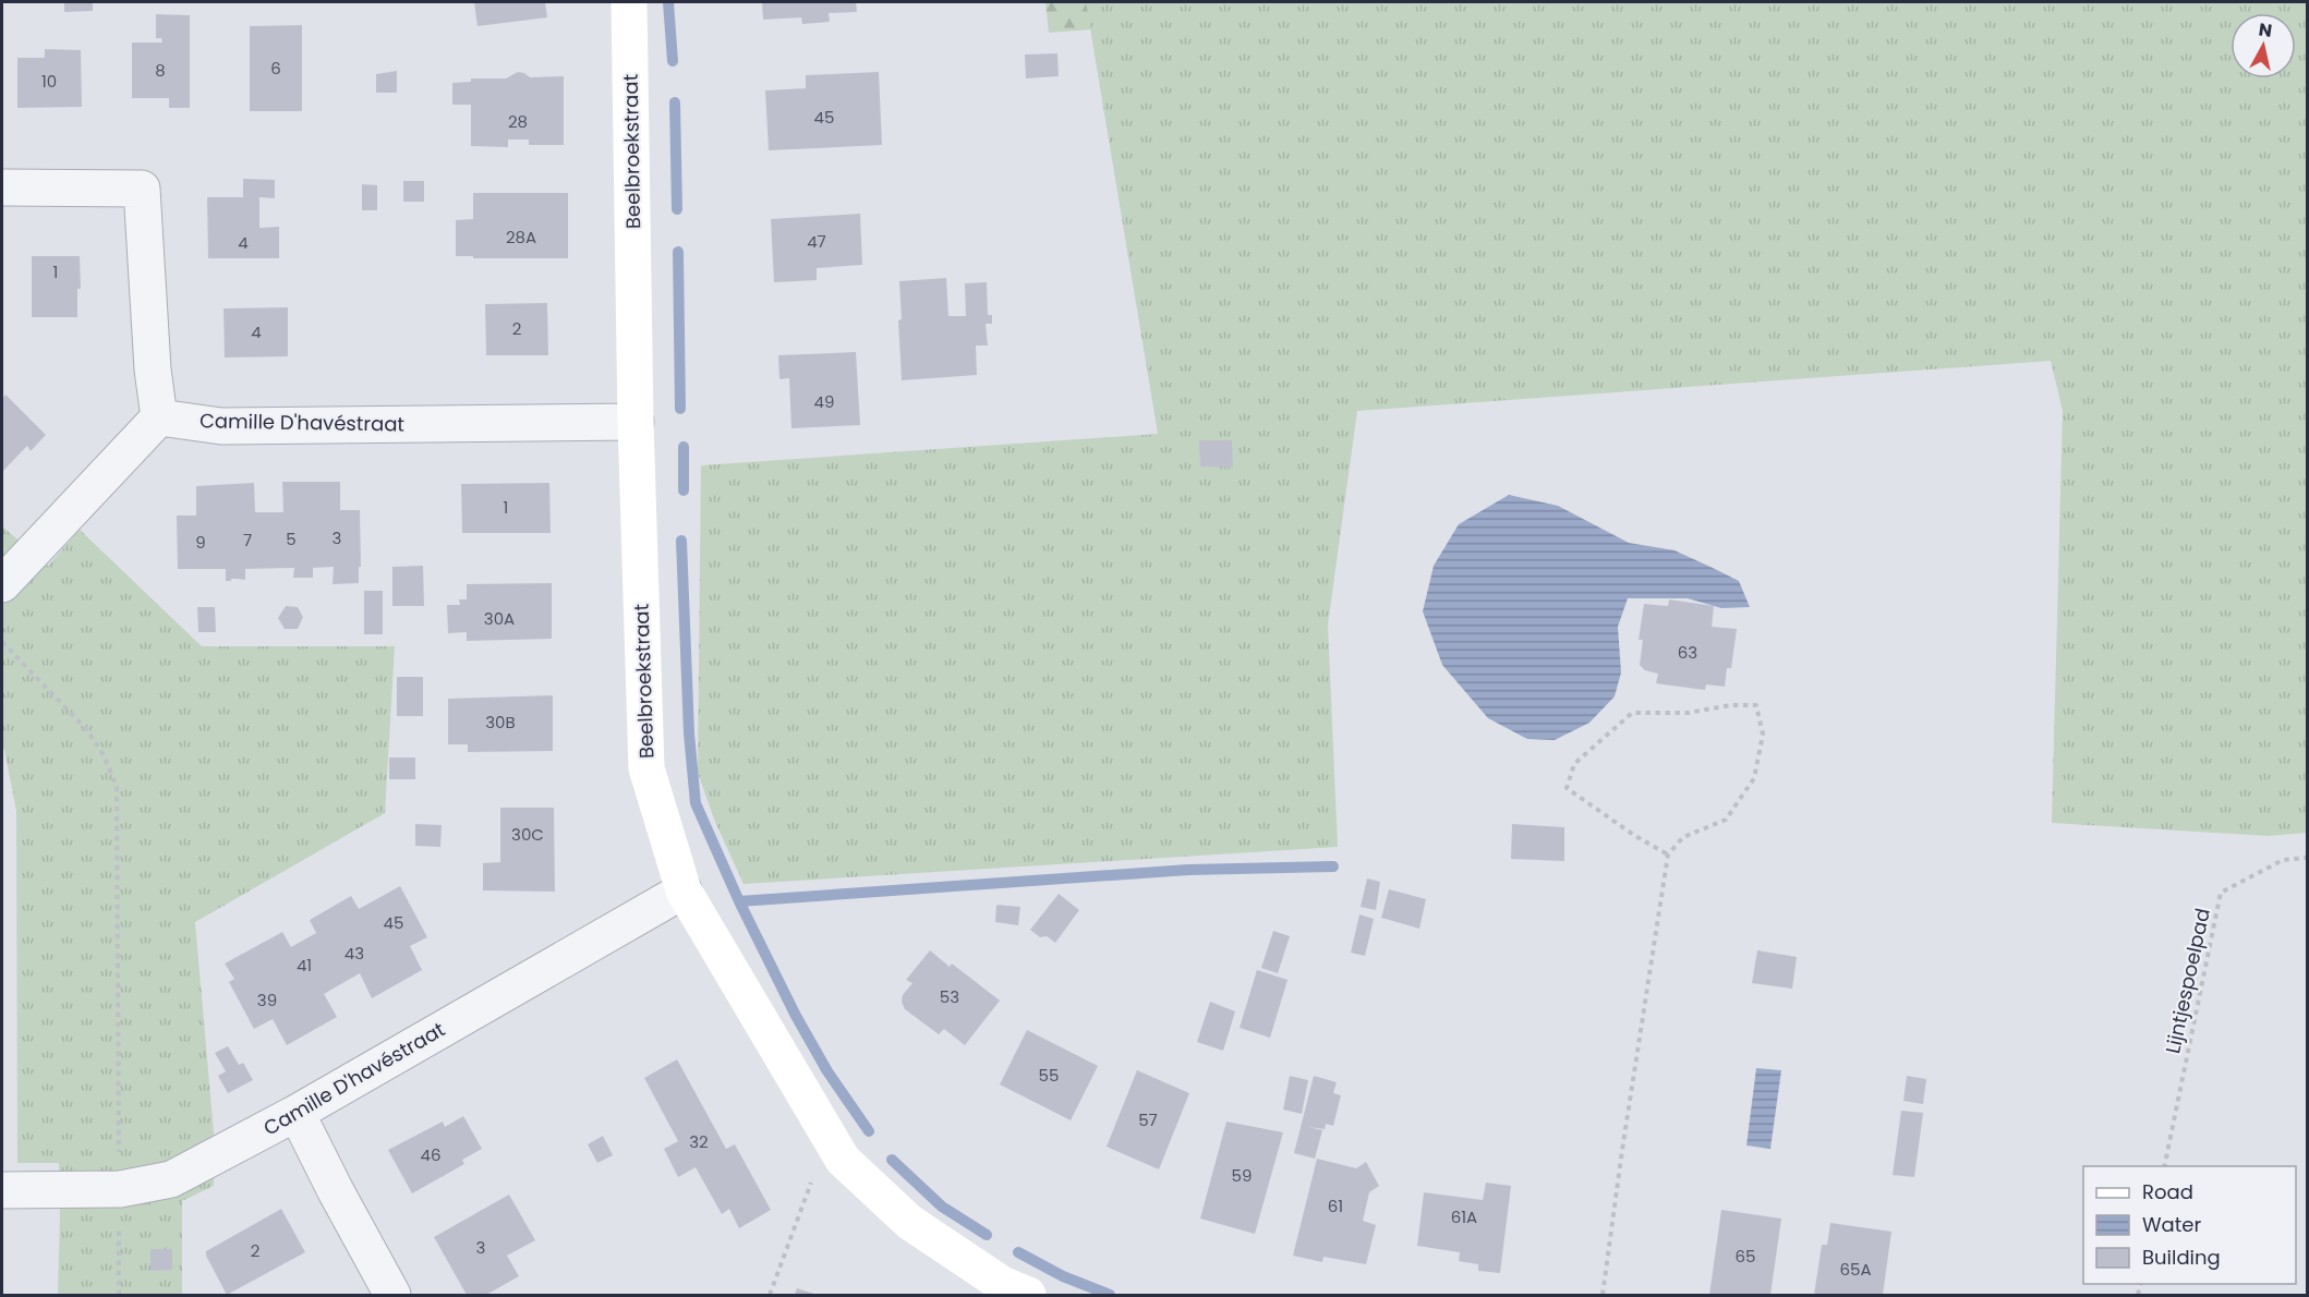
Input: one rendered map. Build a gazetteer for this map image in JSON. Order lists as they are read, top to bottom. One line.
{"streets":{"street":["Beelbroekstraat","Camille D'havéstraat"],"path":["Lijntjespoelpad"]},"crossings":[["Beelbroekstraat","Camille D'havéstraat"]],"house_numbers":["6","8","10","45","28","28A","47","4","1","2","4","49","1","3","5","7","9","30A","63","30B","30C","45","43","41","53","39","55","57","32","46","59","61","61A","3","2","65","65A"],"legend":["Road","Water","Building"],"north":"top"}
